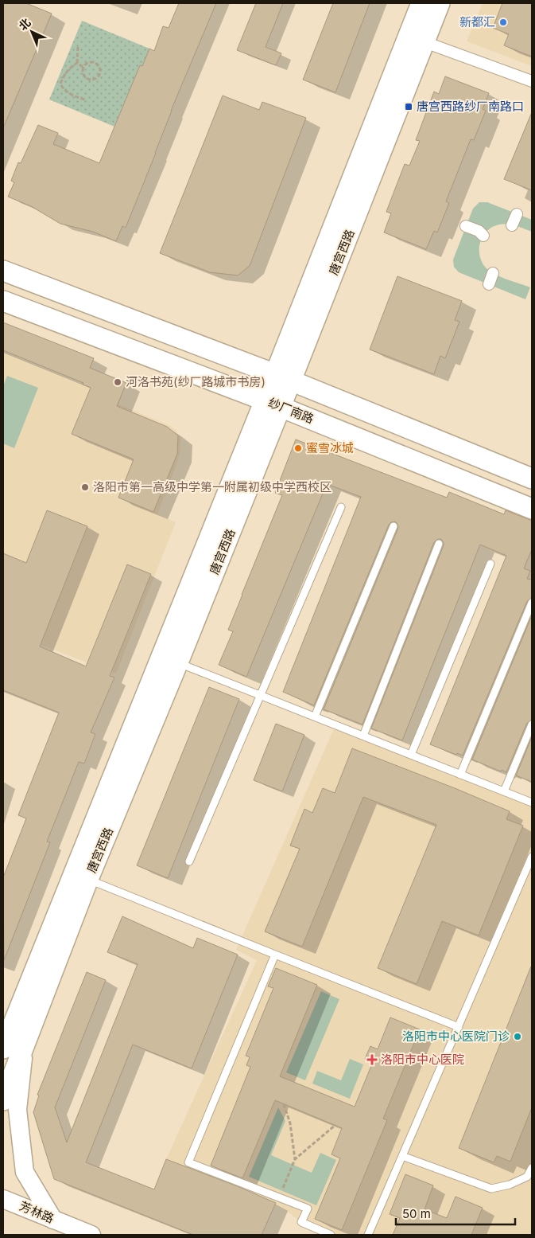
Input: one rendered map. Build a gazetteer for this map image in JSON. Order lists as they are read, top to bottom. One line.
{"streets":{"main road":["唐宫西路","纱厂南路"],"street":["芳林路"]},"crossings":[["唐宫西路","纱厂南路"]],"places":{"other":["新都汇","河洛书苑(纱厂路城市书房)","蜜雪冰城","洛阳市第一高级中学第一附属初级中学西校区","洛阳市中心医院门诊"],"transit":["唐宫西路纱厂南路口"],"health":["洛阳市中心医院"]},"scale_bar":"50 m","north":"top left"}
